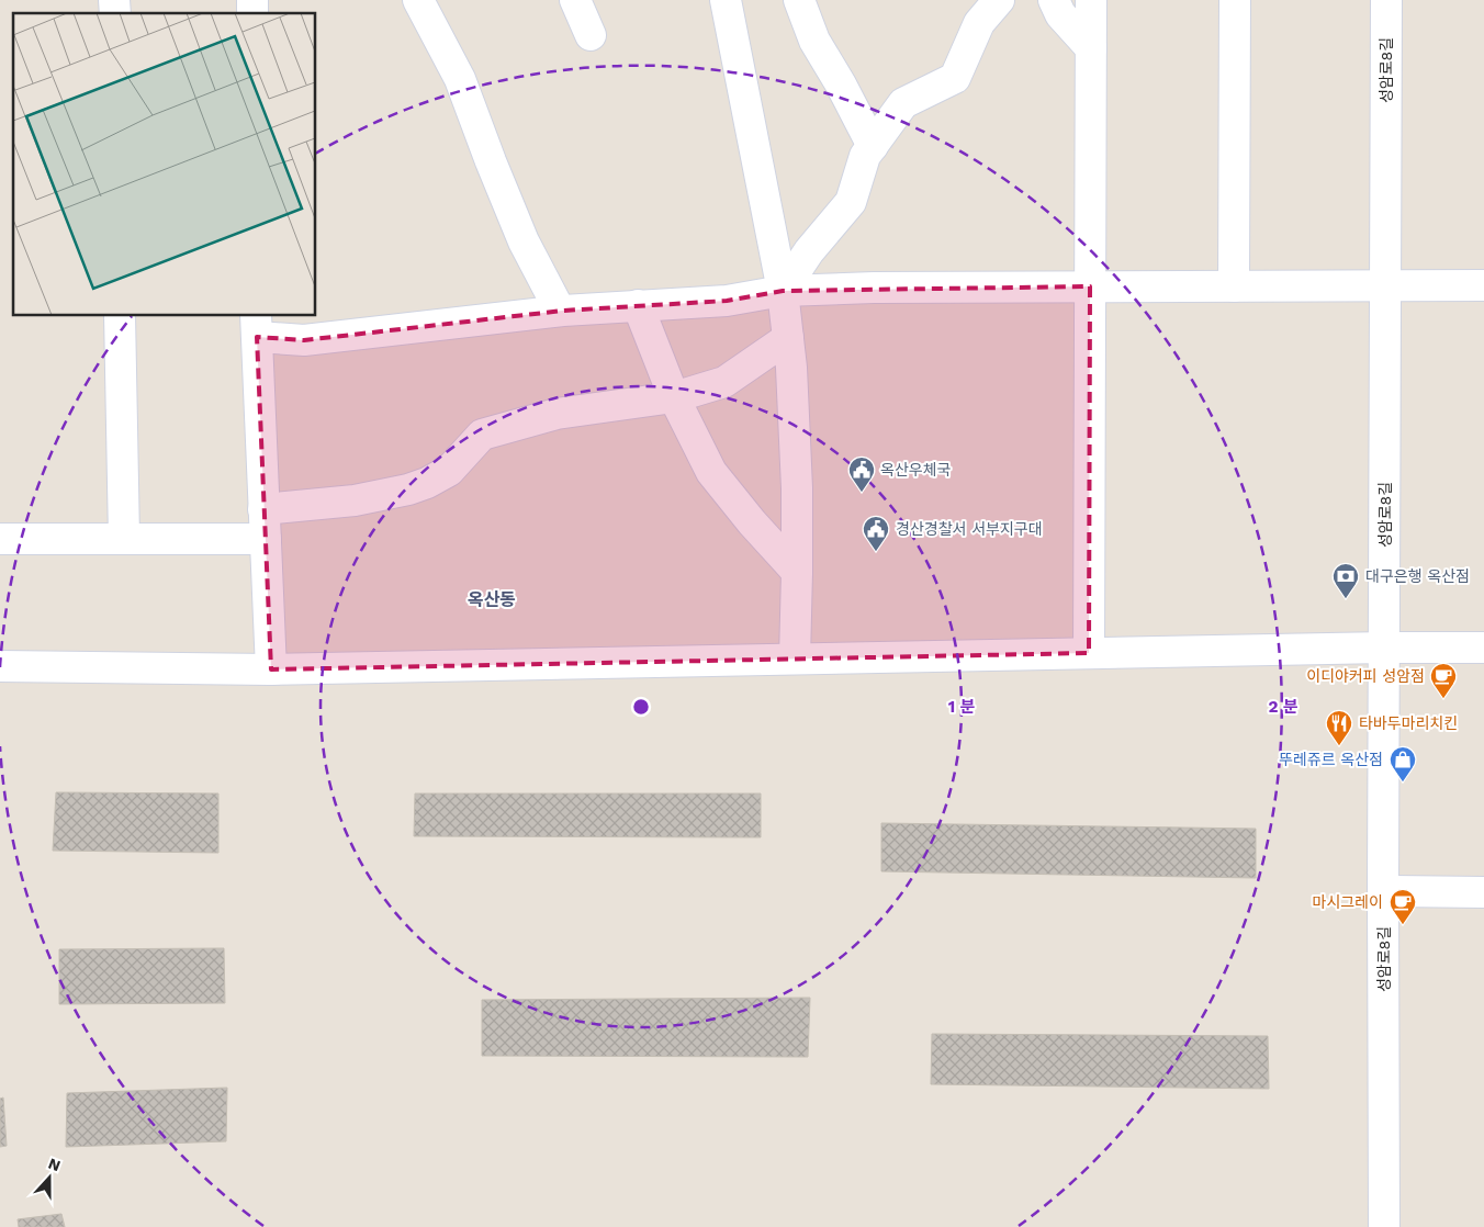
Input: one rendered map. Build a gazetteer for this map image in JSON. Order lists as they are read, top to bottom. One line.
{"streets":{"street":["성암로8길"]},"districts":["옥산동"],"places":{"public building":["옥산우체국","경산경찰서 서부지구대"],"bank":["대구은행 옥산점"],"cafe":["이디야커피 성암점","마시그레이"],"restaurant":["타바두마리치킨"],"shop":["뚜레쥬르 옥산점"]},"north":"top","rings":["1 분","2 분"]}
